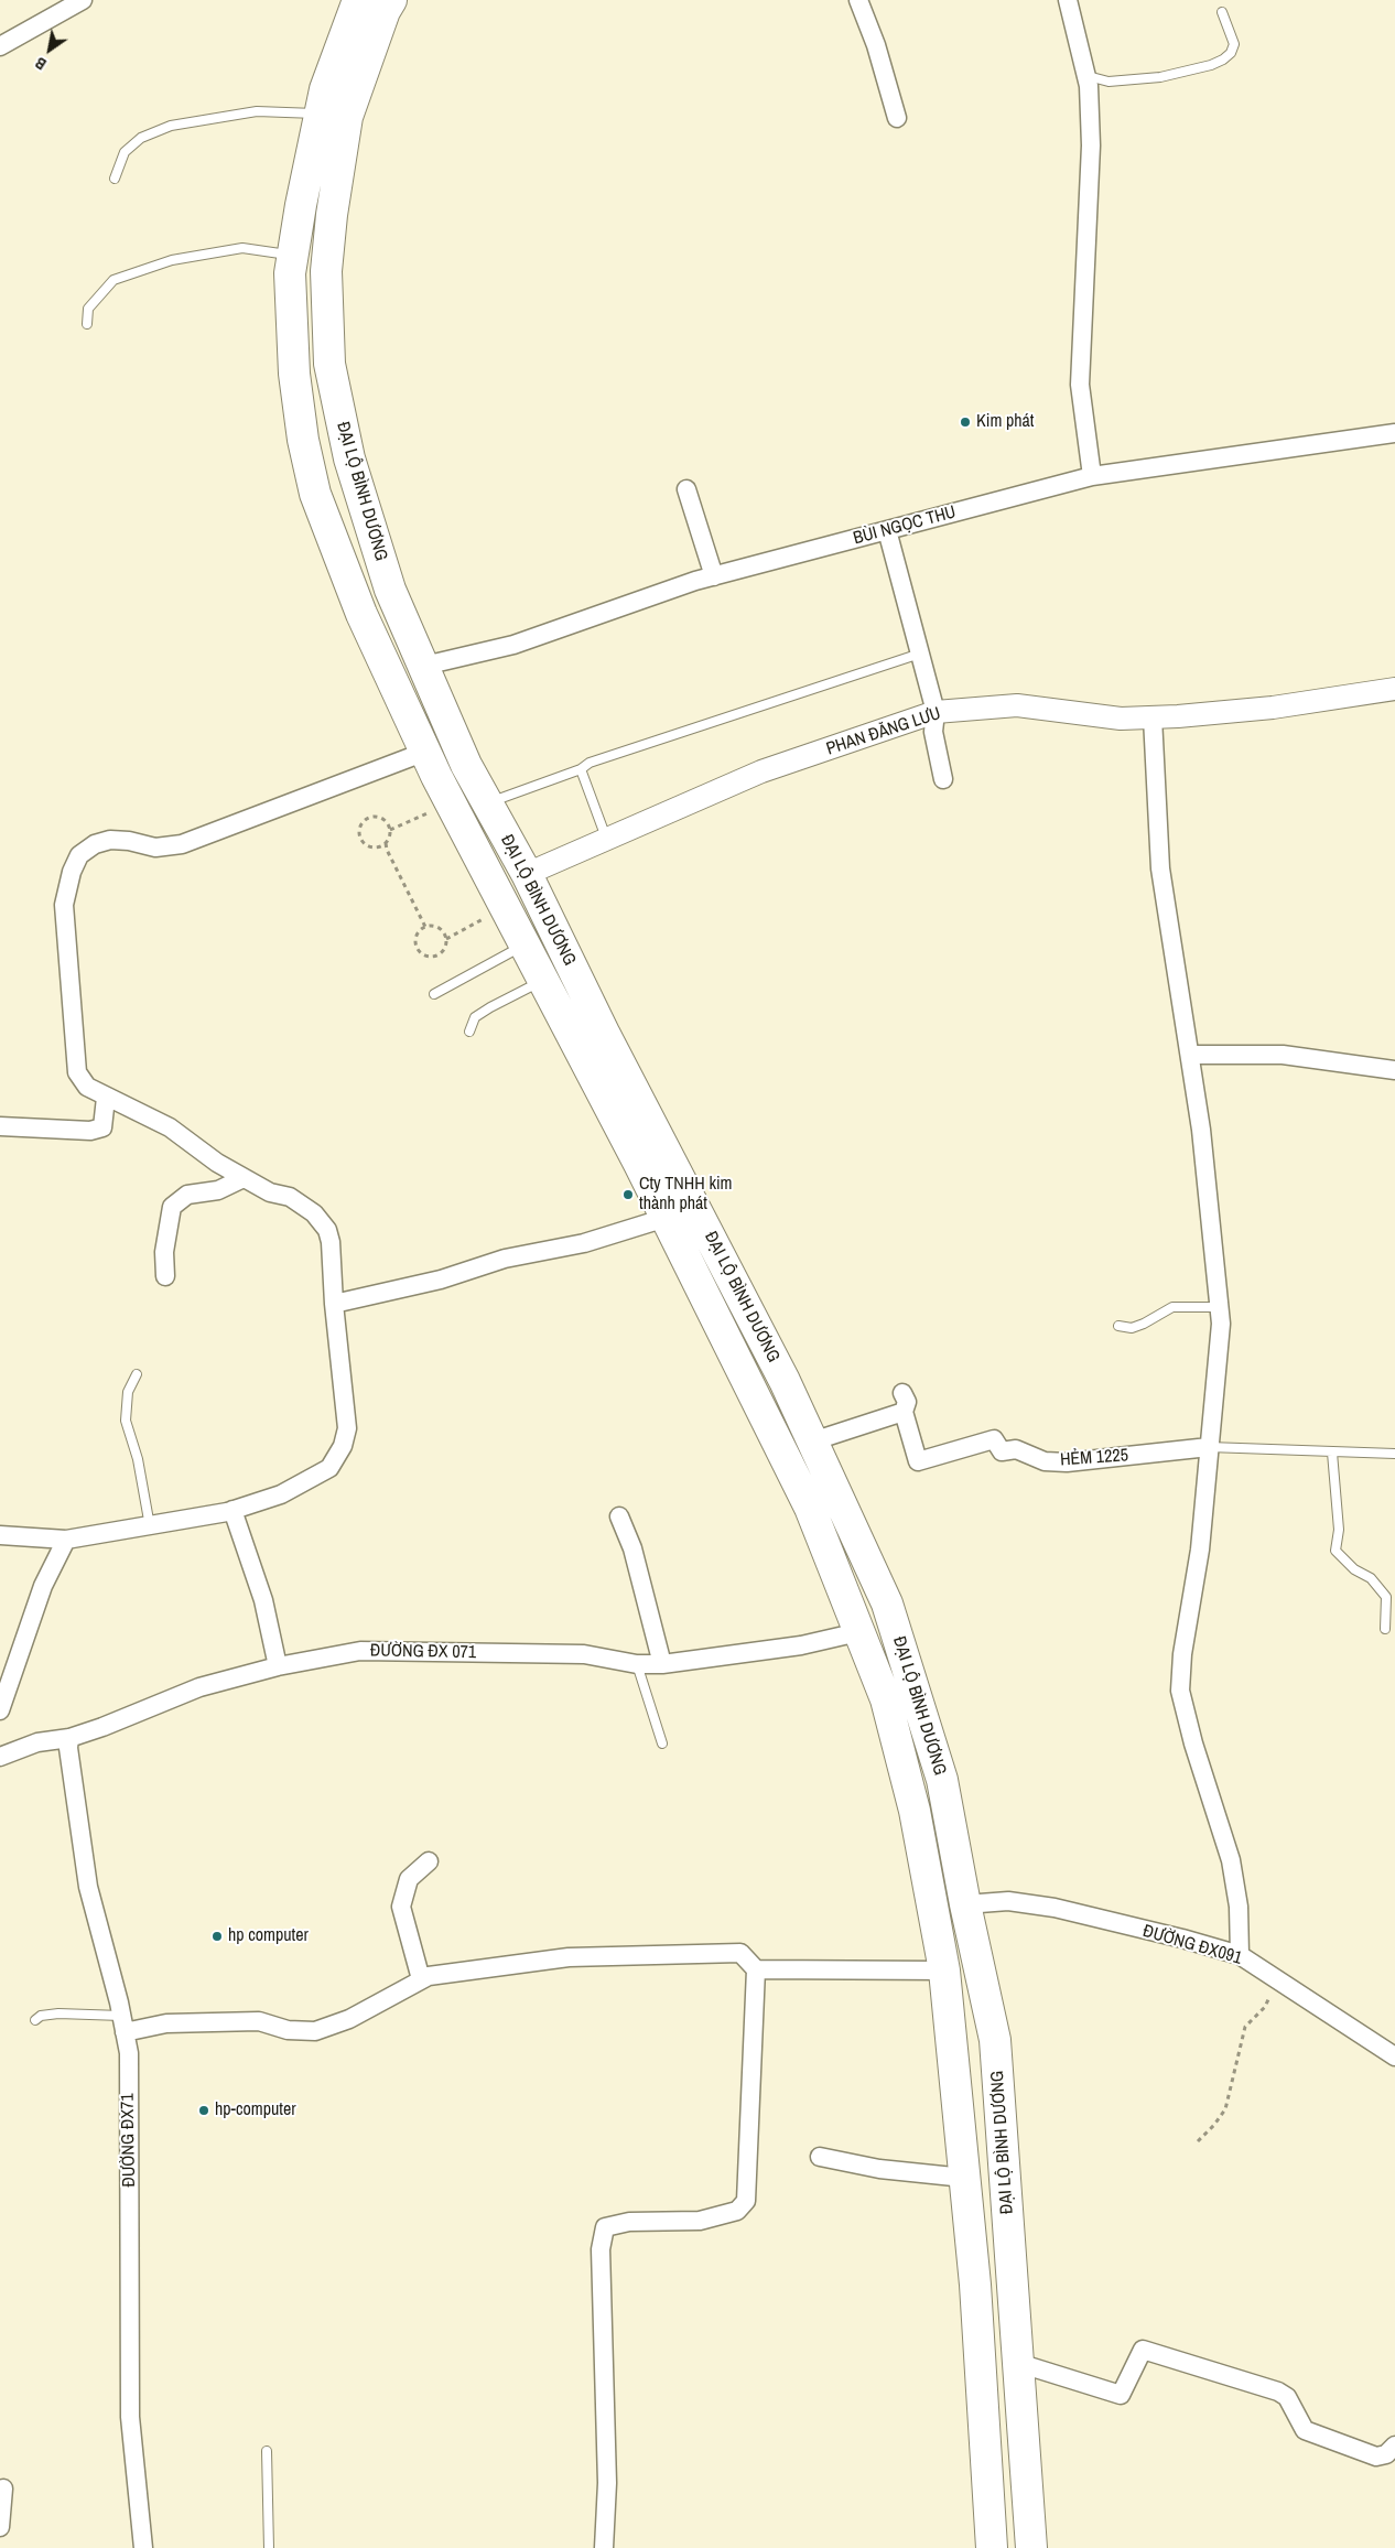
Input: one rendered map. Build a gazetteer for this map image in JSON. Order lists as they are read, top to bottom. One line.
{"streets":{"highway":["ĐẠI LỘ BÌNH DƯƠNG"],"street":["BÙI NGỌC THU","PHAN ĐĂNG LƯU","HẺM 1225","ĐƯỜNG ĐX 071","ĐƯỜNG ĐX091","ĐƯỜNG ĐX71"]},"crossings":[["ĐẠI LỘ BÌNH DƯƠNG","BÙI NGỌC THU"],["ĐẠI LỘ BÌNH DƯƠNG","PHAN ĐĂNG LƯU"],["ĐẠI LỘ BÌNH DƯƠNG","ĐƯỜNG ĐX 071"],["ĐẠI LỘ BÌNH DƯƠNG","ĐƯỜNG ĐX091"],["ĐƯỜNG ĐX 071","ĐƯỜNG ĐX71"]],"places":["Kim phát","Cty TNHH kim thành phát","hp computer","hp-computer"],"north":"bottom left"}
